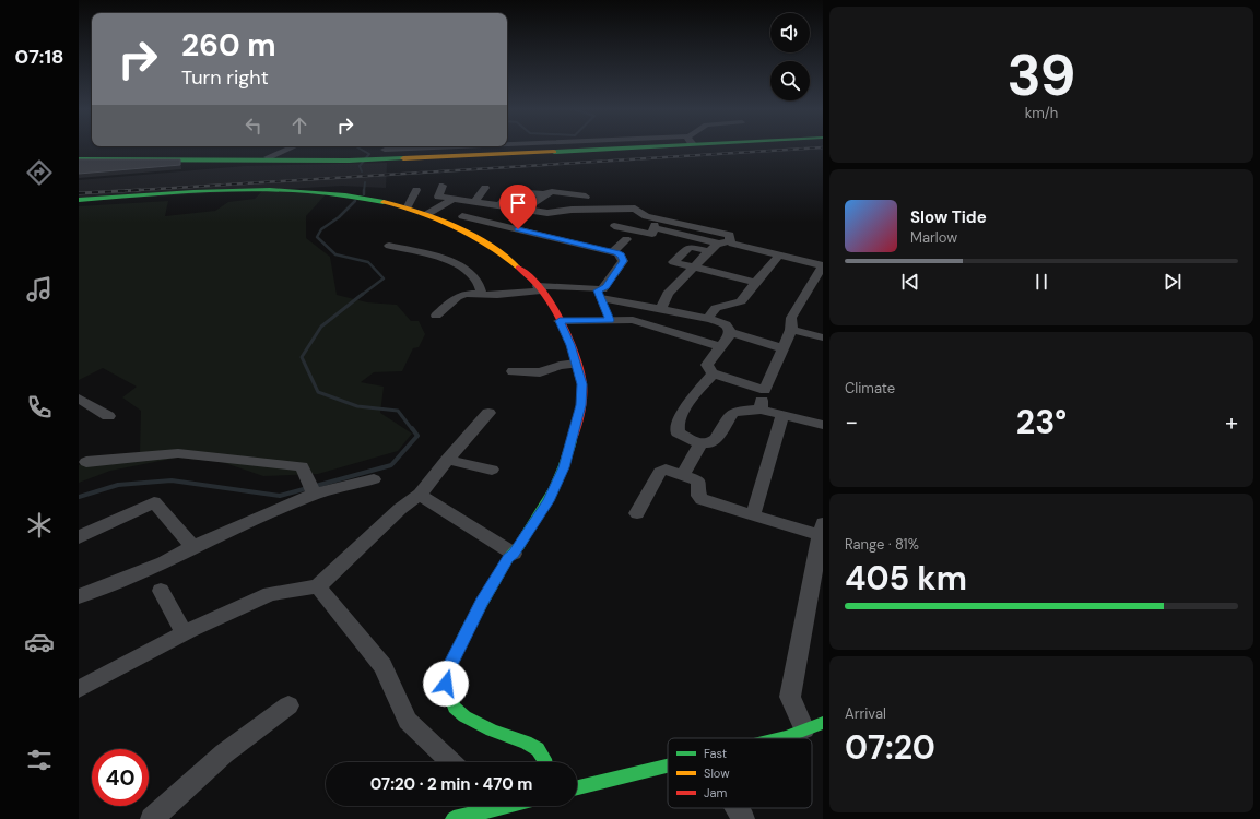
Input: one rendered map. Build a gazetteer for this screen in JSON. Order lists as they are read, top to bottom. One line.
{"legend":["Fast","Slow","Jam"],"page":{"tabs":"07:18","tile":[["39","km/h"],"Climate",["Range · 81%","405 km"],["Arrival","07:20"]],"turn":["260 m","Turn right"],"song":["Slow Tide","Marlow"],"heat":["−","23°","+"],"limit":"40","trip":"07:20 · 2 min · 470 m"}}
